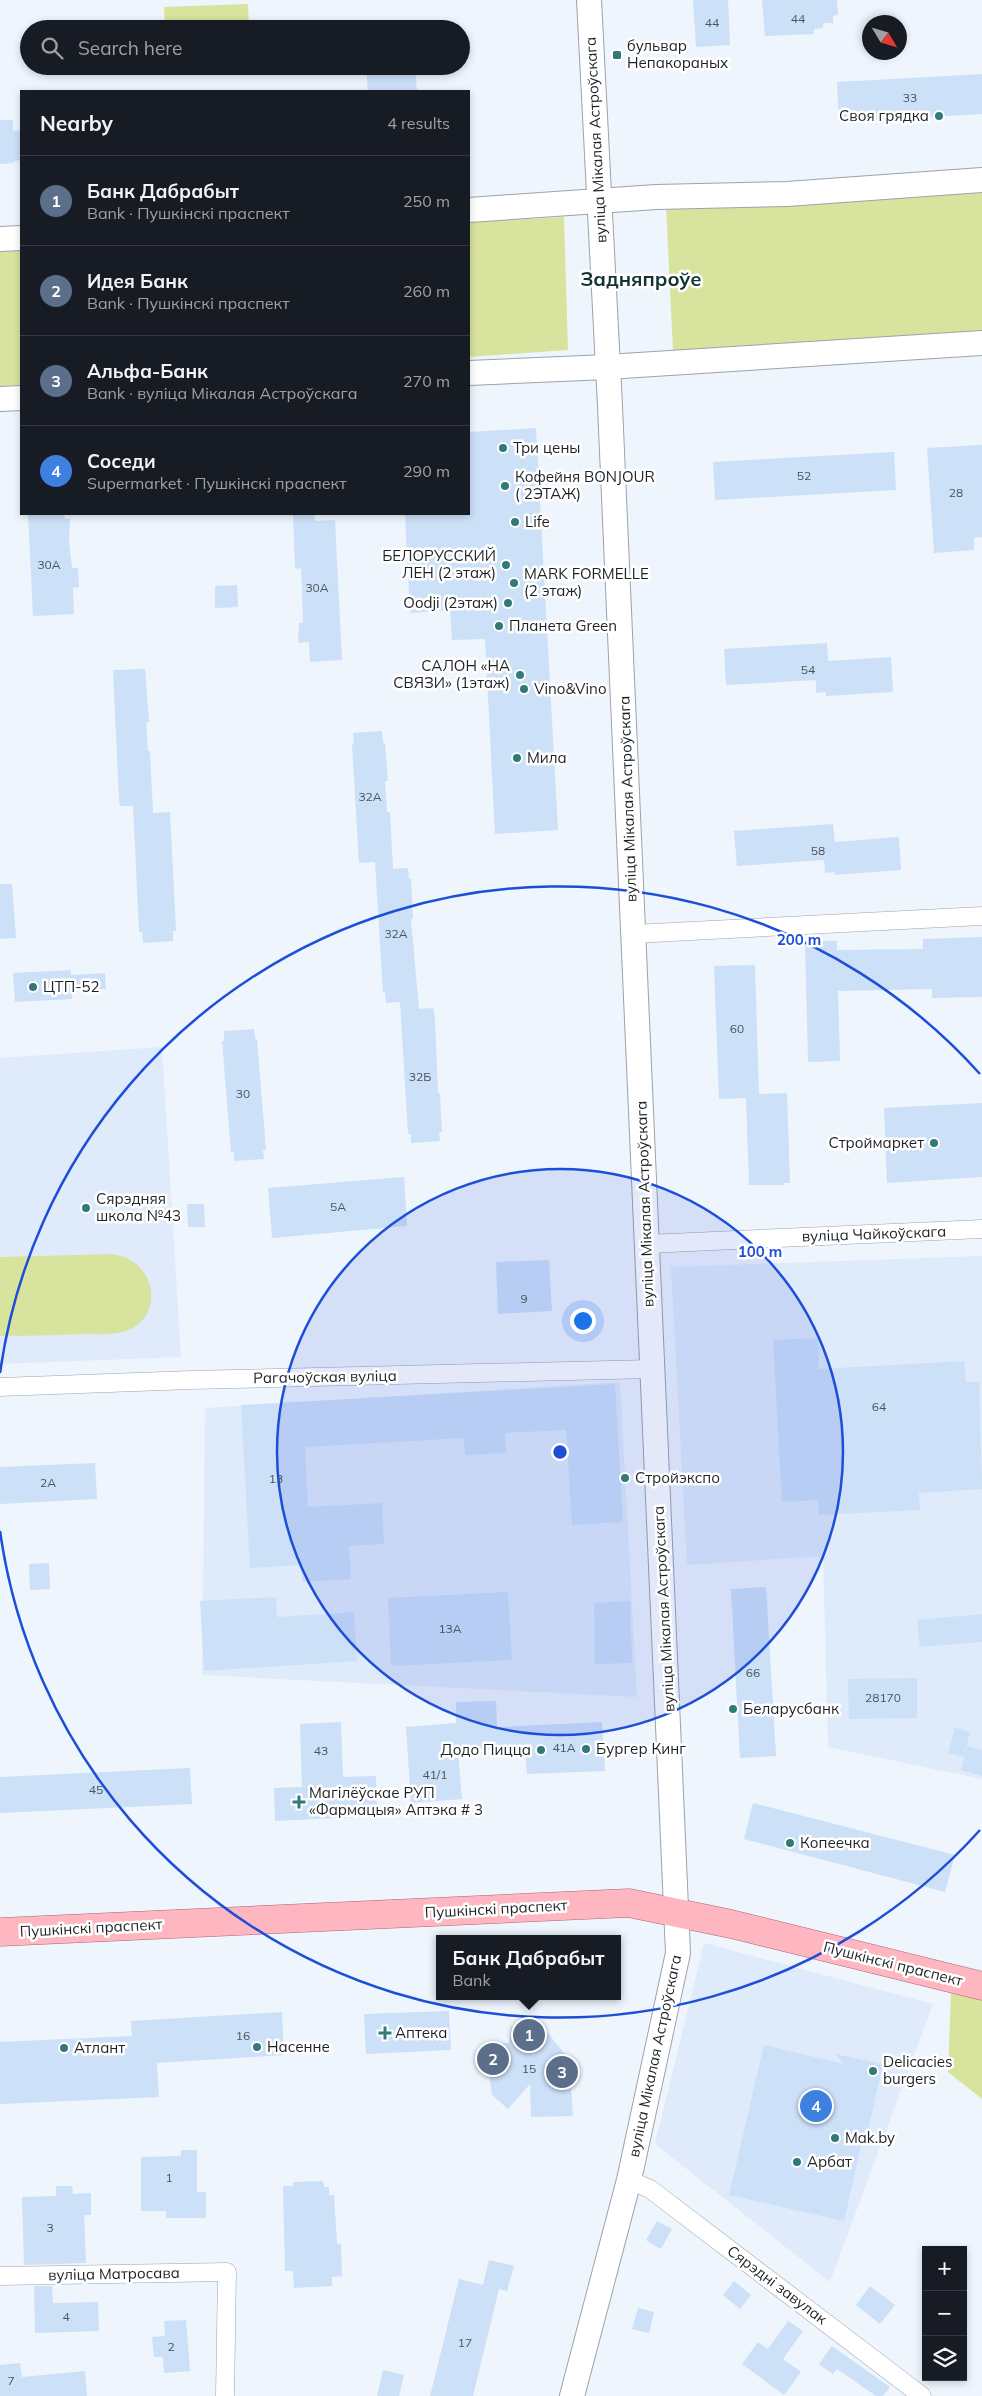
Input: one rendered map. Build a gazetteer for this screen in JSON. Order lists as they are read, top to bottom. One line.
{"streets":{"main road":["вуліца Мікалая Астроўскага","Пушкінскі праспект"],"street":["вуліца Чайкоўскага","Рагачоўская вуліца","вуліца Матросава","Сярэдні завулак"]},"crossings":[["вуліца Мікалая Астроўскага","вуліца Чайкоўскага"],["вуліца Мікалая Астроўскага","Рагачоўская вуліца"],["вуліца Мікалая Астроўскага","Пушкінскі праспект"],["вуліца Мікалая Астроўскага","Сярэдні завулак"]],"districts":["Задняпроўе"],"places":{"transit":["бульвар Непакораных"],"other":["Своя грядка","Три цены","Кофейня BONJOUR ( 2ЭТАЖ)","Life","БЕЛОРУССКИЙ ЛЕН (2 этаж)","MARK FORMELLE (2 этаж)","Oodji (2этаж)","Планета Green","САЛОН «НА СВЯЗИ» (1этаж)","Vino&Vino","Мила","ЦТП-52","Строймаркет","Сярэдняя школа №43","Стройэкспо","Беларусбанк","Бургер Кинг","Додо Пицца","Копеечка","Насенне","Атлант","Delicacies burgers","Mak.by","Арбат"],"health":["Магілёўскае РУП «Фармацыя» Аптэка # 3","Аптека"]},"house_numbers":["44","44","33","52","28","30А","30А","54","32А","58","32А","60","32Б","30","5А","9","64","13","2А","13А","66","28170","41А","43","41/1","45","16","15","1","3","4","17","2","7"],"north":"bottom right","page":{"search":"Search here","heading":["Nearby","4 results"],"list":[{"mark":"1","name":"Банк Дабрабыт","note":"Bank · Пушкінскі праспект","value":"250 m"},{"mark":"2","name":"Идея Банк","note":"Bank · Пушкінскі праспект","value":"260 m"},{"mark":"3","name":"Альфа-Банк","note":"Bank · вуліца Мікалая Астроўскага","value":"270 m"},{"mark":"4","name":"Соседи","note":"Supermarket · Пушкінскі праспект","value":"290 m"}],"popup":["Банк Дабрабыт","Bank"],"pins":["1","2","3","4"],"map_buttons":["+","−"]},"rings":["200 m","100 m"]}
